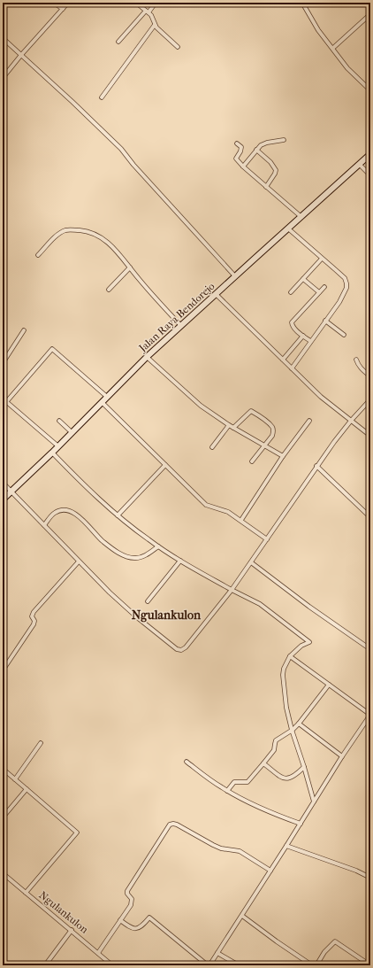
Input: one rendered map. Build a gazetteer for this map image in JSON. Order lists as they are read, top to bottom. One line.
{"streets":{"main road":["Jalan Raya Bendorejo"],"street":["Ngulankulon"]},"districts":["Ngulankulon"]}
